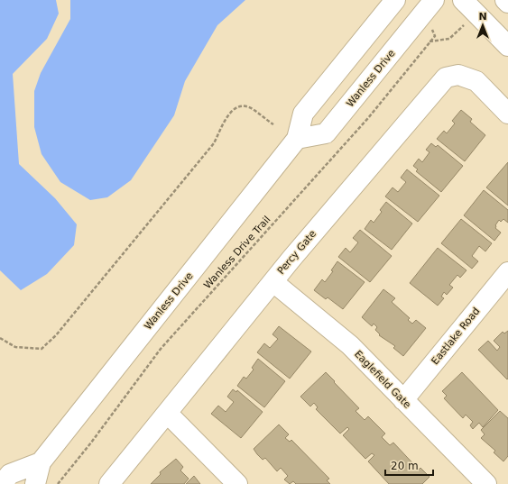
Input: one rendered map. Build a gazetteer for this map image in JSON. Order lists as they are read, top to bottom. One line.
{"streets":{"street":["Wanless Drive","Percy Gate","Eastlake Road","Eaglefield Gate"],"path":["Wanless Drive Trail"]},"crossings":[["Percy Gate","Eaglefield Gate"],["Eastlake Road","Eaglefield Gate"]],"scale_bar":"20 m","north":"top"}
